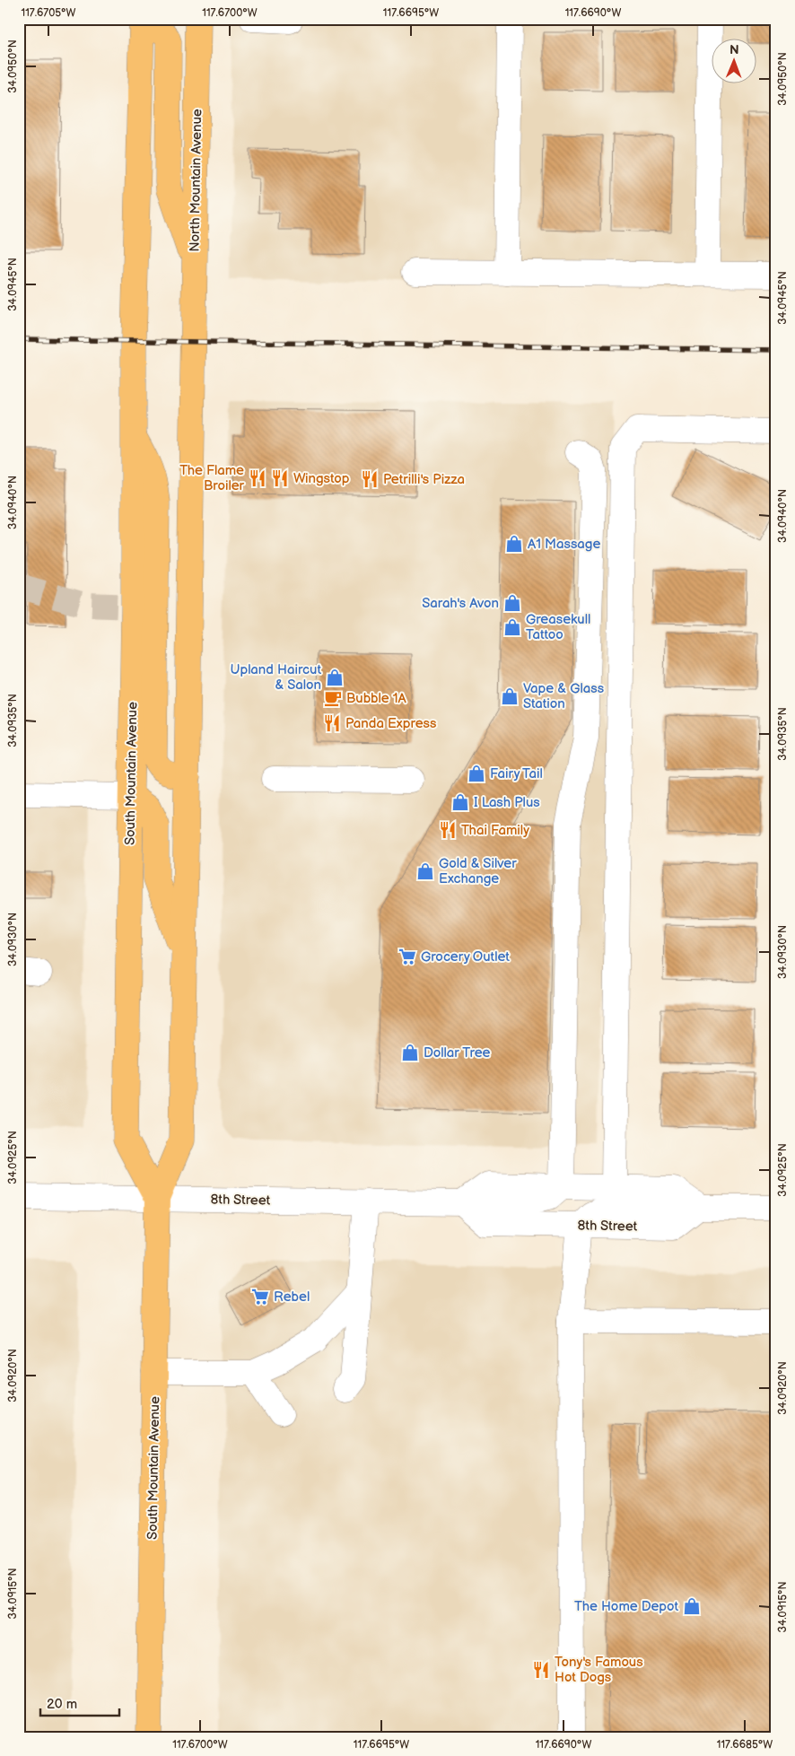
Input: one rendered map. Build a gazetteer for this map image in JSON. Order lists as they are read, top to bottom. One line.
{"streets":{"main road":["North Mountain Avenue","South Mountain Avenue"],"street":["8th Street"]},"crossings":[["North Mountain Avenue","South Mountain Avenue"],["South Mountain Avenue","8th Street"]],"places":{"restaurant":["The Flame Broiler","Wingstop","Petrilli's Pizza","Panda Express","Thai Family","Tony's Famous Hot Dogs"],"shop":["A1 Massage","Sarah's Avon","Greasekull Tattoo","Upland Haircut & Salon","Vape & Glass Station","Fairy Tail","I Lash Plus","Gold & Silver Exchange","Dollar Tree","The Home Depot"],"cafe":["Bubble 1A"],"supermarket":["Grocery Outlet","Rebel"]},"scale_bar":"20 m","north":"top","coordinates":["117.6705°W","117.6700°W","117.6695°W","117.6690°W","34.0950°N","34.0945°N","34.0940°N","34.0935°N","34.0930°N","34.0925°N","34.0920°N","34.0915°N","117.6685°W"]}
